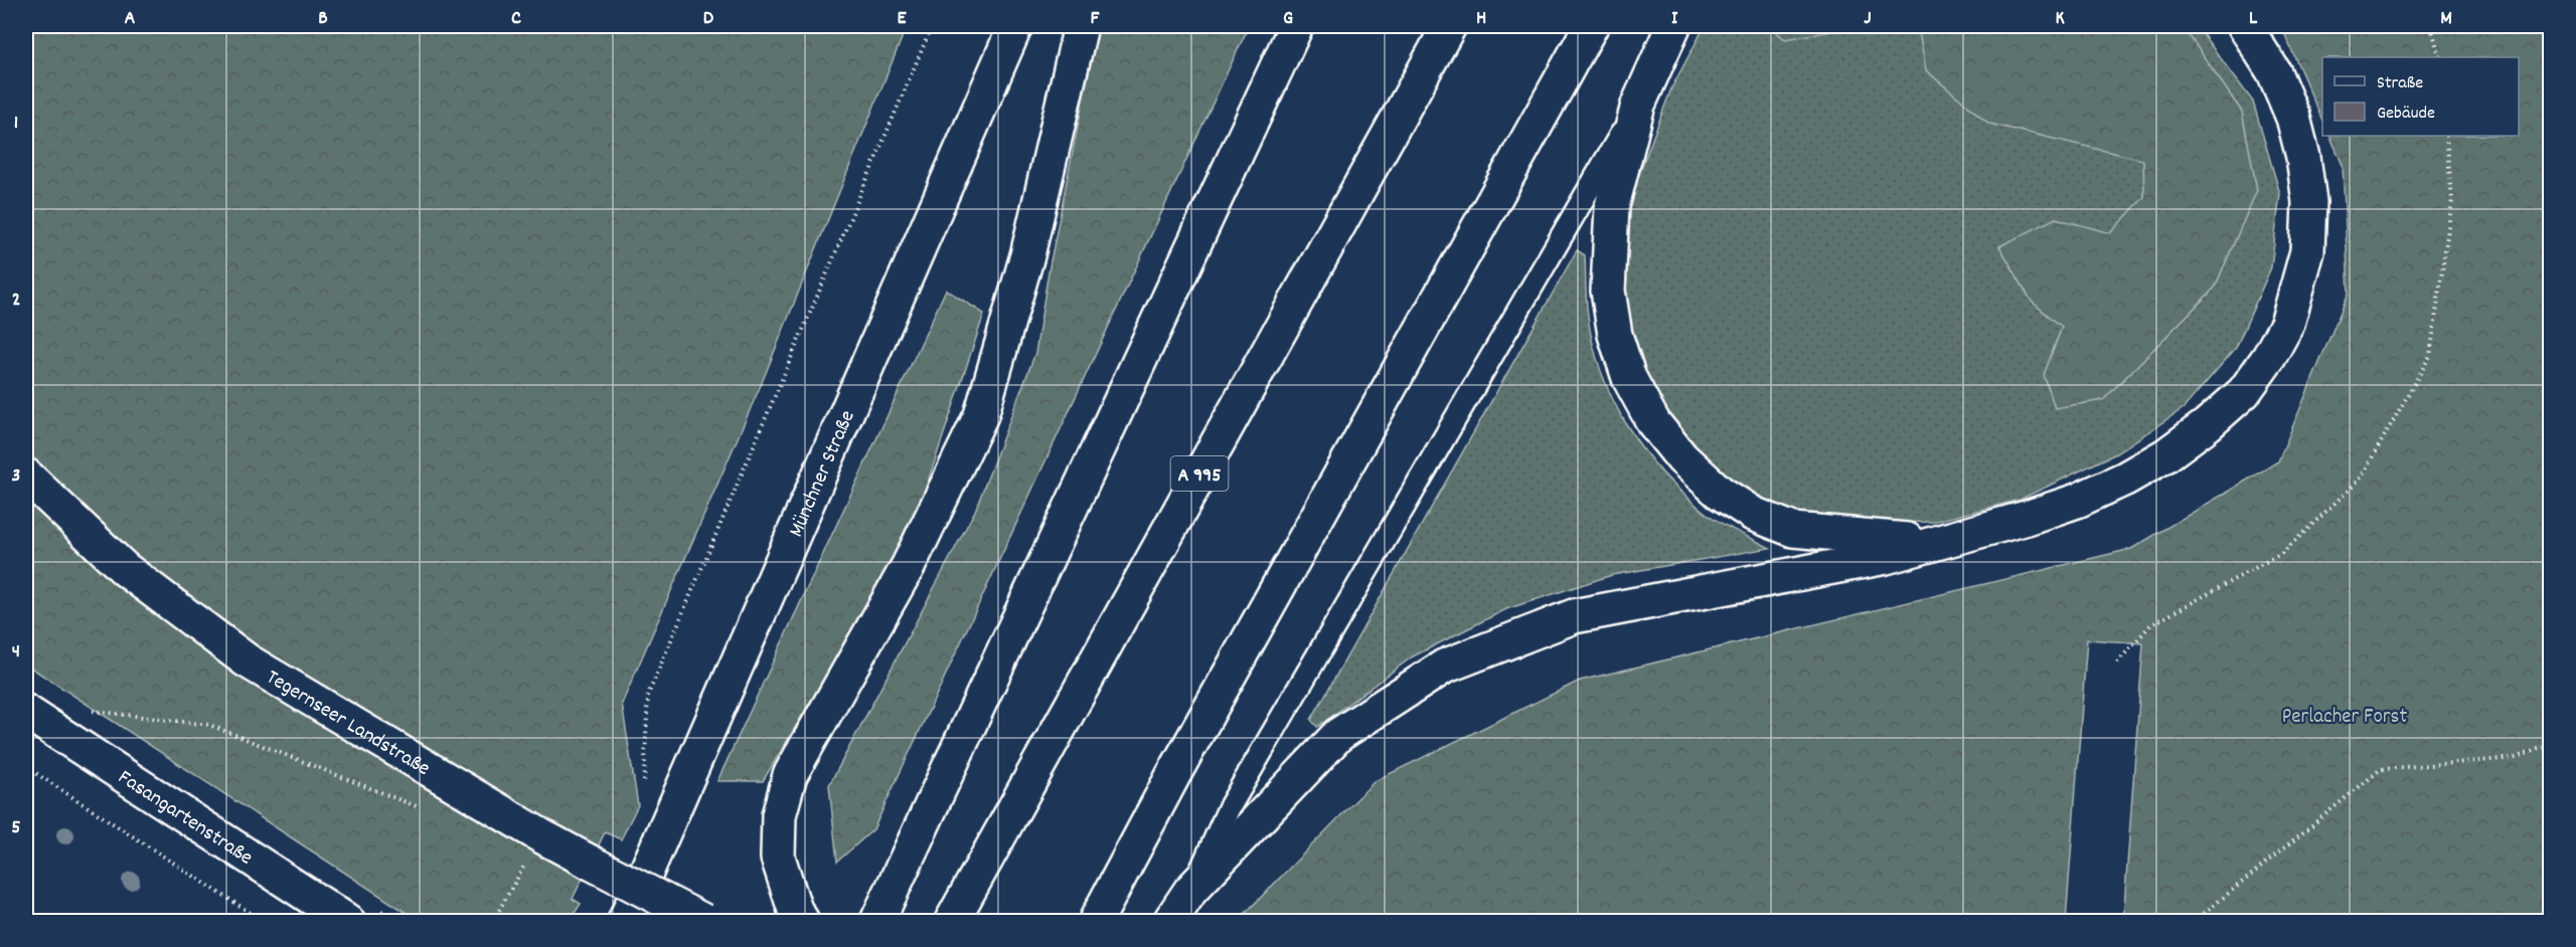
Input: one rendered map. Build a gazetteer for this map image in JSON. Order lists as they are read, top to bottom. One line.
{"streets":{"main road":["Münchner Straße","A 995","Tegernseer Landstraße","Fasangartenstraße"]},"parks":["Perlacher Forst"],"legend":["Straße","Gebäude"],"grid":{"columns":["A","B","C","D","E","F","G","H","I","J","K","L","M"],"rows":["1","2","3","4","5"]}}
